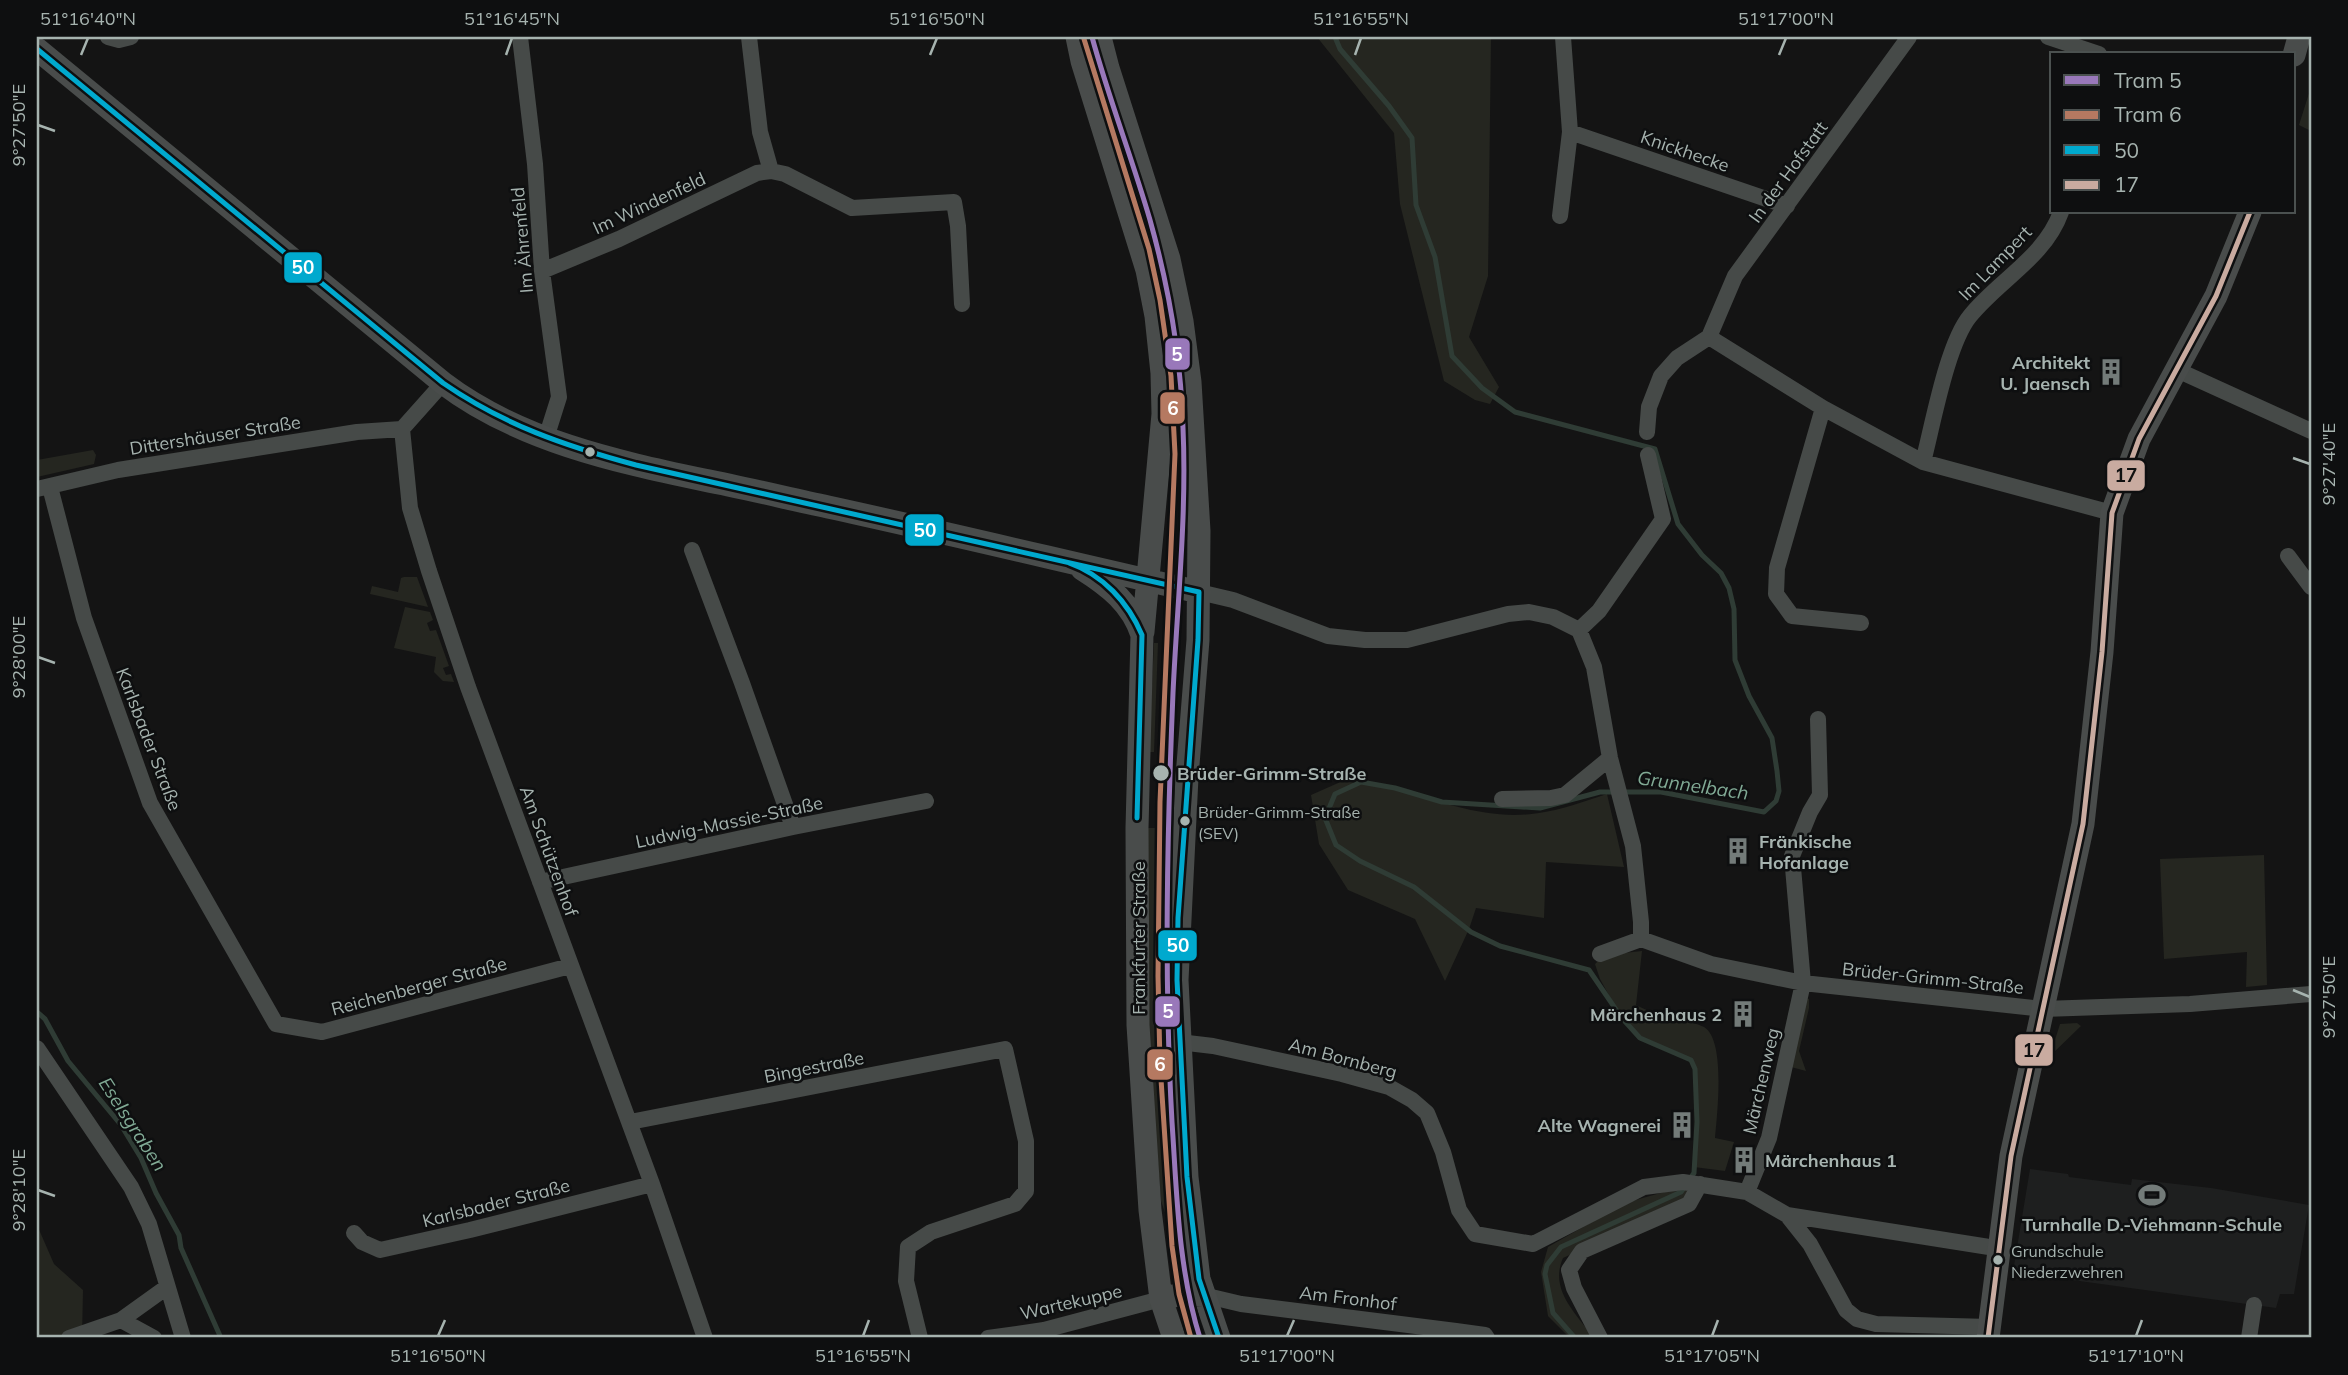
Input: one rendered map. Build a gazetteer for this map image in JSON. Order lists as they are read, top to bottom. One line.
{"streets":{"main road":["Frankfurter Straße"],"street":["Knickhecke","In der Hofstatt","Im Windenfeld","Im Ährenfeld","Im Lampert","Dittershäuser Straße","Karlsbader Straße","Ludwig-Massie-Straße","Am Schützenhof","Brüder-Grimm-Straße","Reichenberger Straße","Am Bornberg","Bingestraße","Märchenweg","Am Fronhof","Wartekuppe"]},"crossings":[["Knickhecke","In der Hofstatt"],["Im Windenfeld","Im Ährenfeld"],["Im Ährenfeld","Frankfurter Straße"],["Dittershäuser Straße","Karlsbader Straße"],["Dittershäuser Straße","Am Schützenhof"],["Karlsbader Straße","Am Schützenhof"],["Karlsbader Straße","Reichenberger Straße"],["Ludwig-Massie-Straße","Am Schützenhof"],["Am Schützenhof","Reichenberger Straße"],["Am Schützenhof","Bingestraße"],["Frankfurter Straße","Wartekuppe"],["Brüder-Grimm-Straße","Märchenweg"]],"water":["Grunnelbach","Eselsgraben"],"places":{"building":["Architekt U. Jaensch","Fränkische Hofanlage","Märchenhaus 2","Alte Wagnerei","Märchenhaus 1"],"other":["Brüder-Grimm-Straße","Brüder-Grimm-Straße (SEV)","Grundschule Niederzwehren"],"sports":["Turnhalle D.-Viehmann-Schule"]},"lines":["tram line 5","tram line 6","transit line 50","transit line 17"],"legend":["Tram 5","Tram 6","50","17"],"coordinates":["51°16'40\"N","51°16'45\"N","51°16'50\"N","51°16'55\"N","51°17'00\"N","9°27'50\"E","9°27'40\"E","9°28'00\"E","9°28'10\"E","51°17'05\"N","51°17'10\"N"]}
